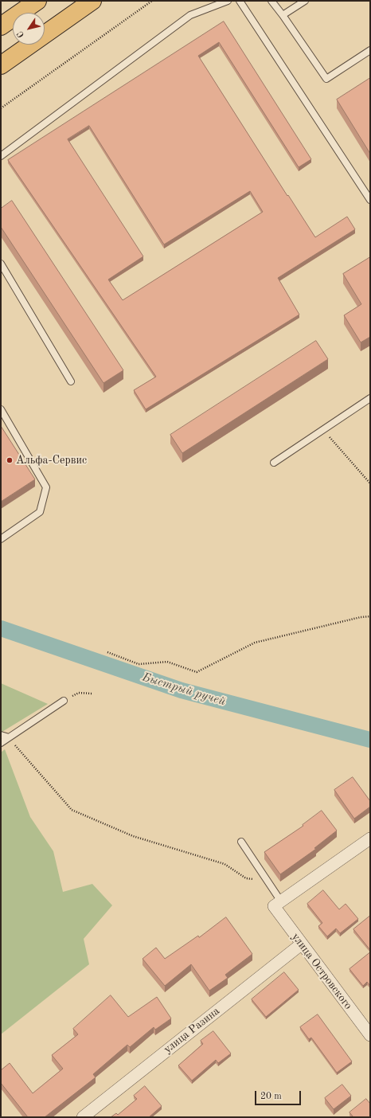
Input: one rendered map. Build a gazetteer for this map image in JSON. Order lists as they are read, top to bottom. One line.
{"streets":{"street":["улица Островского","улица Разина"]},"crossings":[["улица Островского","улица Разина"]],"water":["Быстрый ручей"],"places":["Альфа-Сервис"],"scale_bar":"20 m","north":"bottom left"}
